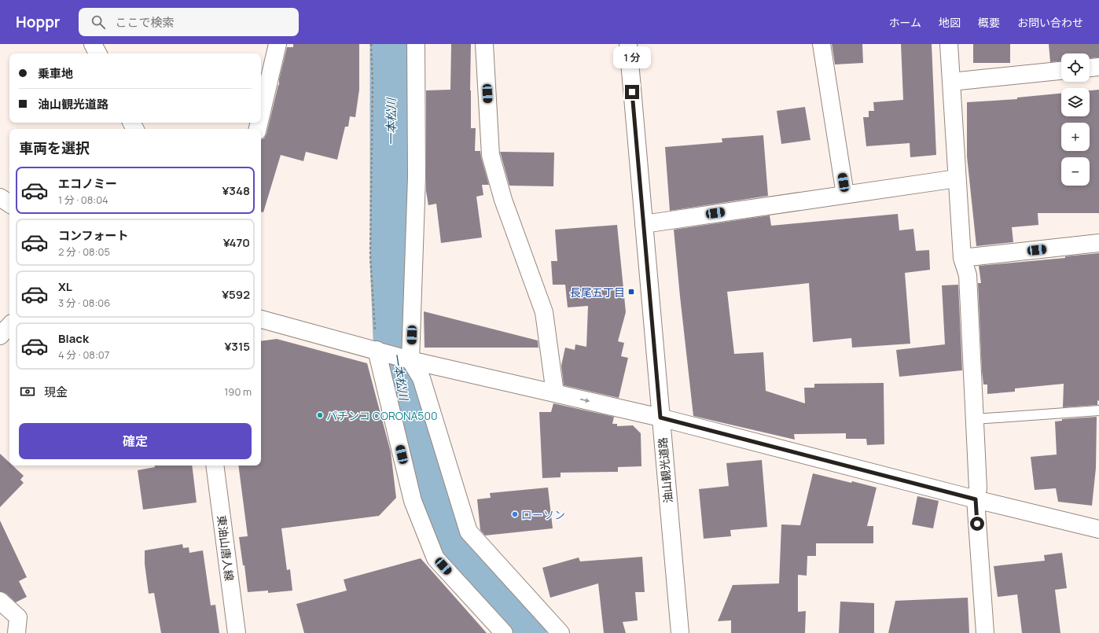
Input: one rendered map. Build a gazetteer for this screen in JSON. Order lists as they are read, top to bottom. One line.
{"streets":{"street":["油山観光道路","東油山唐人線"]},"water":["一本松川"],"places":{"transit":["長尾五丁目"],"other":["パチンコ CORONA500","ローソン"]},"page":{"header":"Hoppr","search":"ここで検索","nav":["ホーム","地図","概要","お問い合わせ"],"bubble":"1 分","map_buttons":["+","−"],"banner":["乗車地","油山観光道路"],"heading":"車両を選択","list":[{"name":"エコノミー","note":"1 分 · 08:04","value":"¥348"},{"name":"コンフォート","note":"2 分 · 08:05","value":"¥470"},{"name":"XL","note":"3 分 · 08:06","value":"¥592"},{"name":"Black","note":"4 分 · 08:07","value":"¥315"}],"pay":["現金","190 m"],"buttons":"確定"}}
